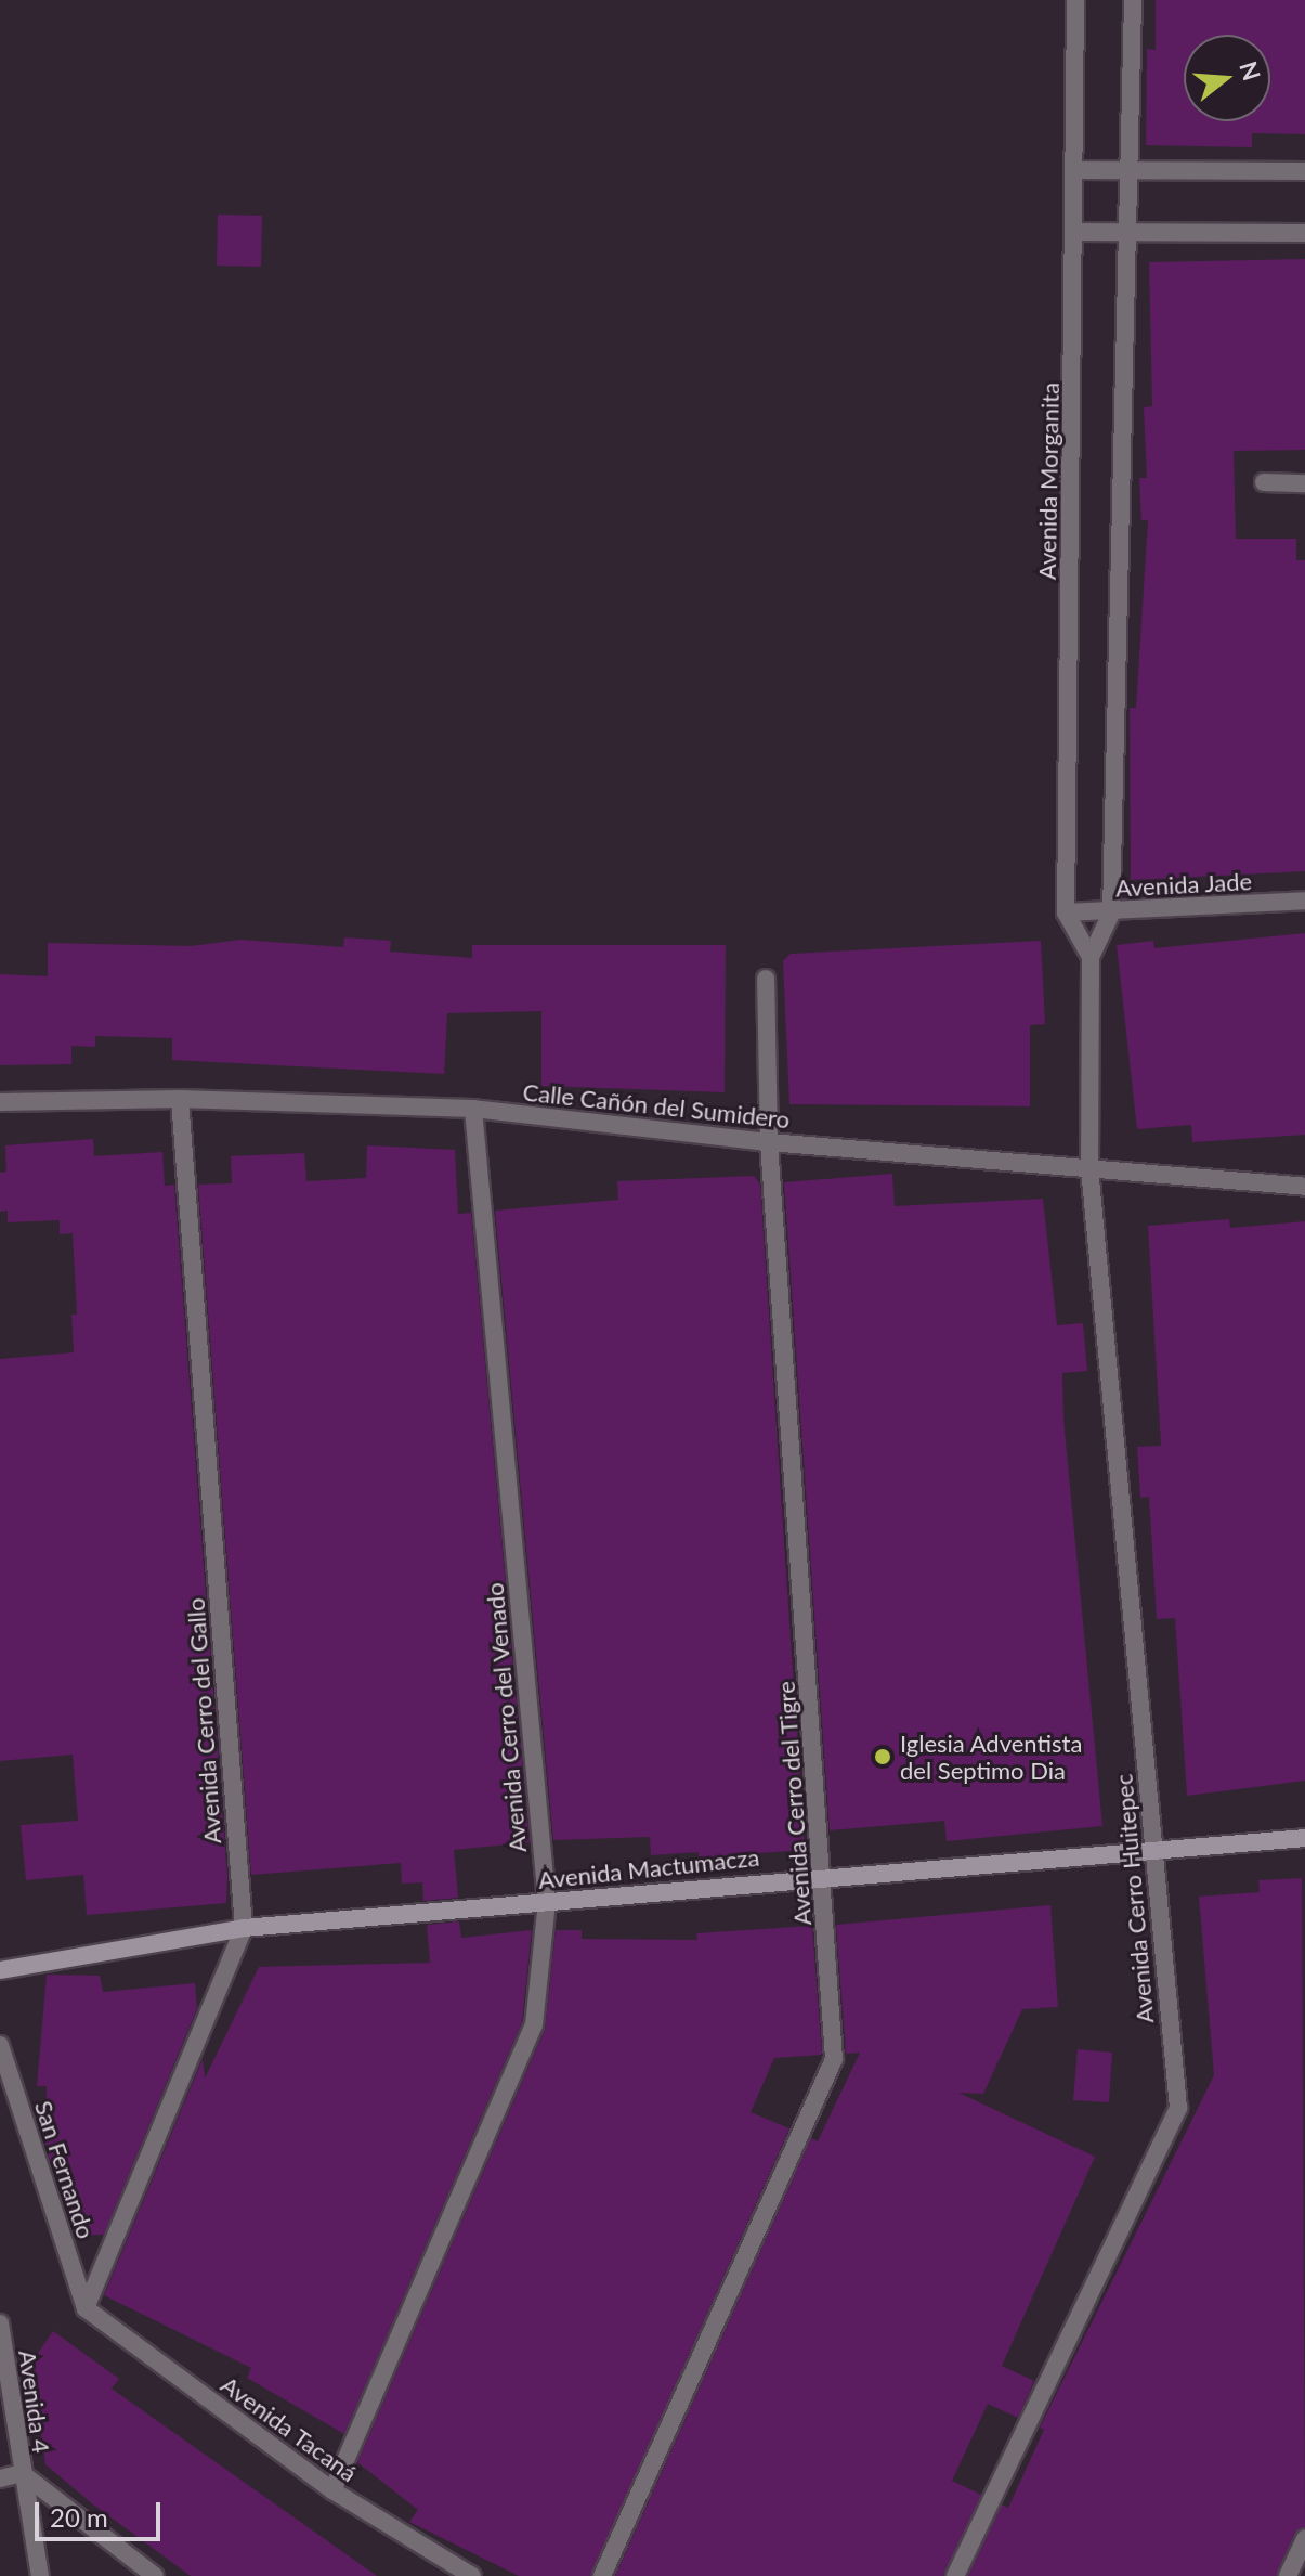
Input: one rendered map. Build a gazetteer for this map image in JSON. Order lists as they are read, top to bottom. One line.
{"streets":{"street":["Avenida Morganita","Avenida Jade","Calle Cañón del Sumidero","Avenida Cerro del Venado","Avenida Cerro del Gallo","Avenida Cerro del Tigre","Avenida Mactumacza","Avenida Cerro Huitepec","San Fernando","Avenida 4","Avenida Tacaná"]},"crossings":[["Avenida Morganita","Avenida Jade"],["Calle Cañón del Sumidero","Avenida Cerro del Venado"],["Calle Cañón del Sumidero","Avenida Cerro del Gallo"],["Calle Cañón del Sumidero","Avenida Cerro del Tigre"],["Calle Cañón del Sumidero","Avenida Cerro Huitepec"],["Avenida Cerro del Venado","Avenida Mactumacza"],["Avenida Cerro del Venado","Avenida Tacaná"],["Avenida Cerro del Gallo","Avenida Mactumacza"],["Avenida Cerro del Gallo","San Fernando"],["Avenida Cerro del Gallo","Avenida Tacaná"],["Avenida Cerro del Tigre","Avenida Mactumacza"],["Avenida Mactumacza","Avenida Cerro Huitepec"],["San Fernando","Avenida Tacaná"]],"places":["Iglesia Adventista del Septimo Dia"],"scale_bar":"20 m","north":"right"}
